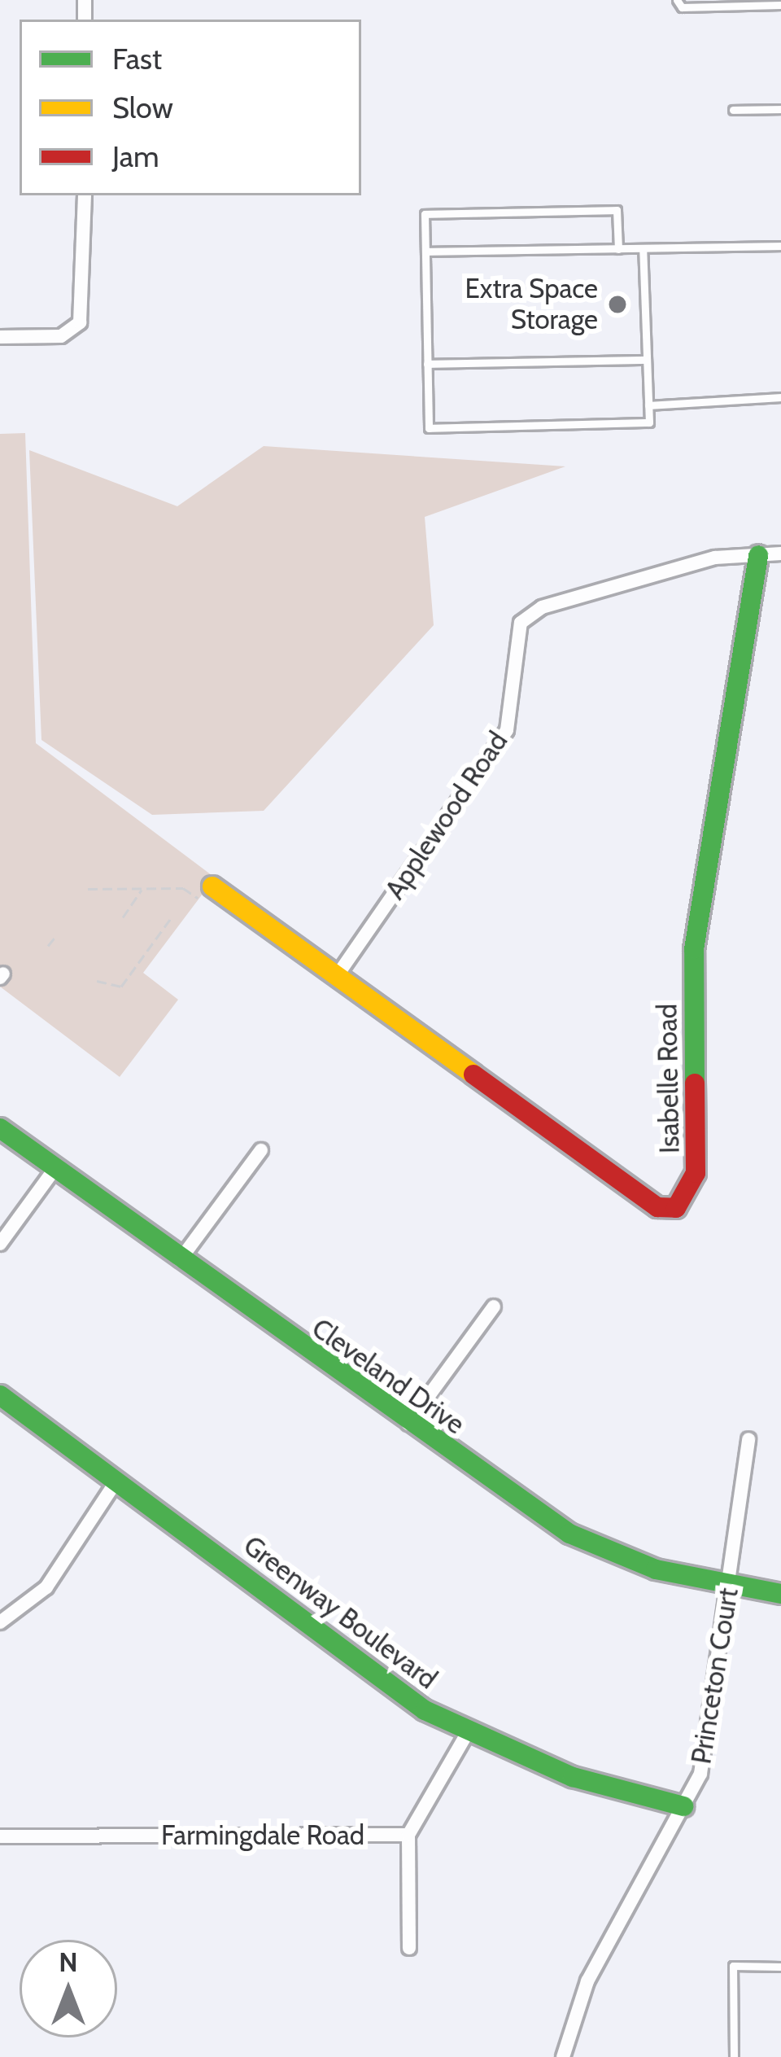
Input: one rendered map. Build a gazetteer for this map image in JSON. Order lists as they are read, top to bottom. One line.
{"streets":{"street":["Applewood Road","Isabelle Road","Cleveland Drive","Greenway Boulevard","Princeton Court","Farmingdale Road"]},"crossings":[["Applewood Road","Isabelle Road"],["Cleveland Drive","Princeton Court"],["Greenway Boulevard","Princeton Court"]],"places":["Extra Space Storage"],"legend":["Fast","Slow","Jam"],"north":"top"}
